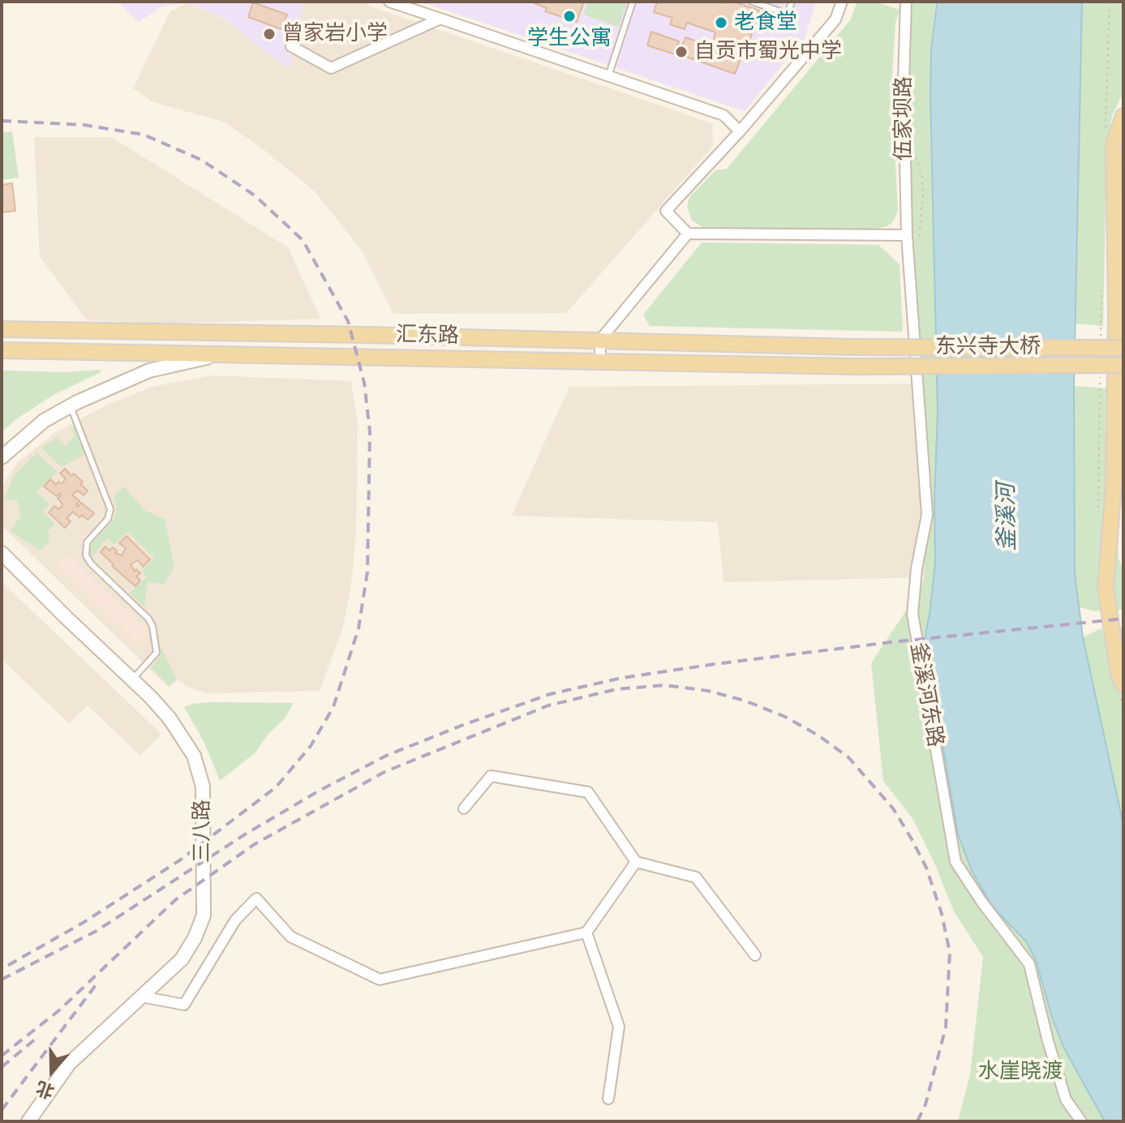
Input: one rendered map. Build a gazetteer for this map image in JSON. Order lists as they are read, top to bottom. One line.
{"streets":{"main road":["汇东路","东兴寺大桥","三八路"],"street":["伍家坝路","釜溪河东路"]},"crossings":[["伍家坝路","釜溪河东路"],["汇东路","东兴寺大桥"]],"water":["釜溪河"],"parks":["水崖晓渡"],"places":["学生公寓","老食堂","曾家岩小学","自贡市蜀光中学"],"north":"bottom"}
